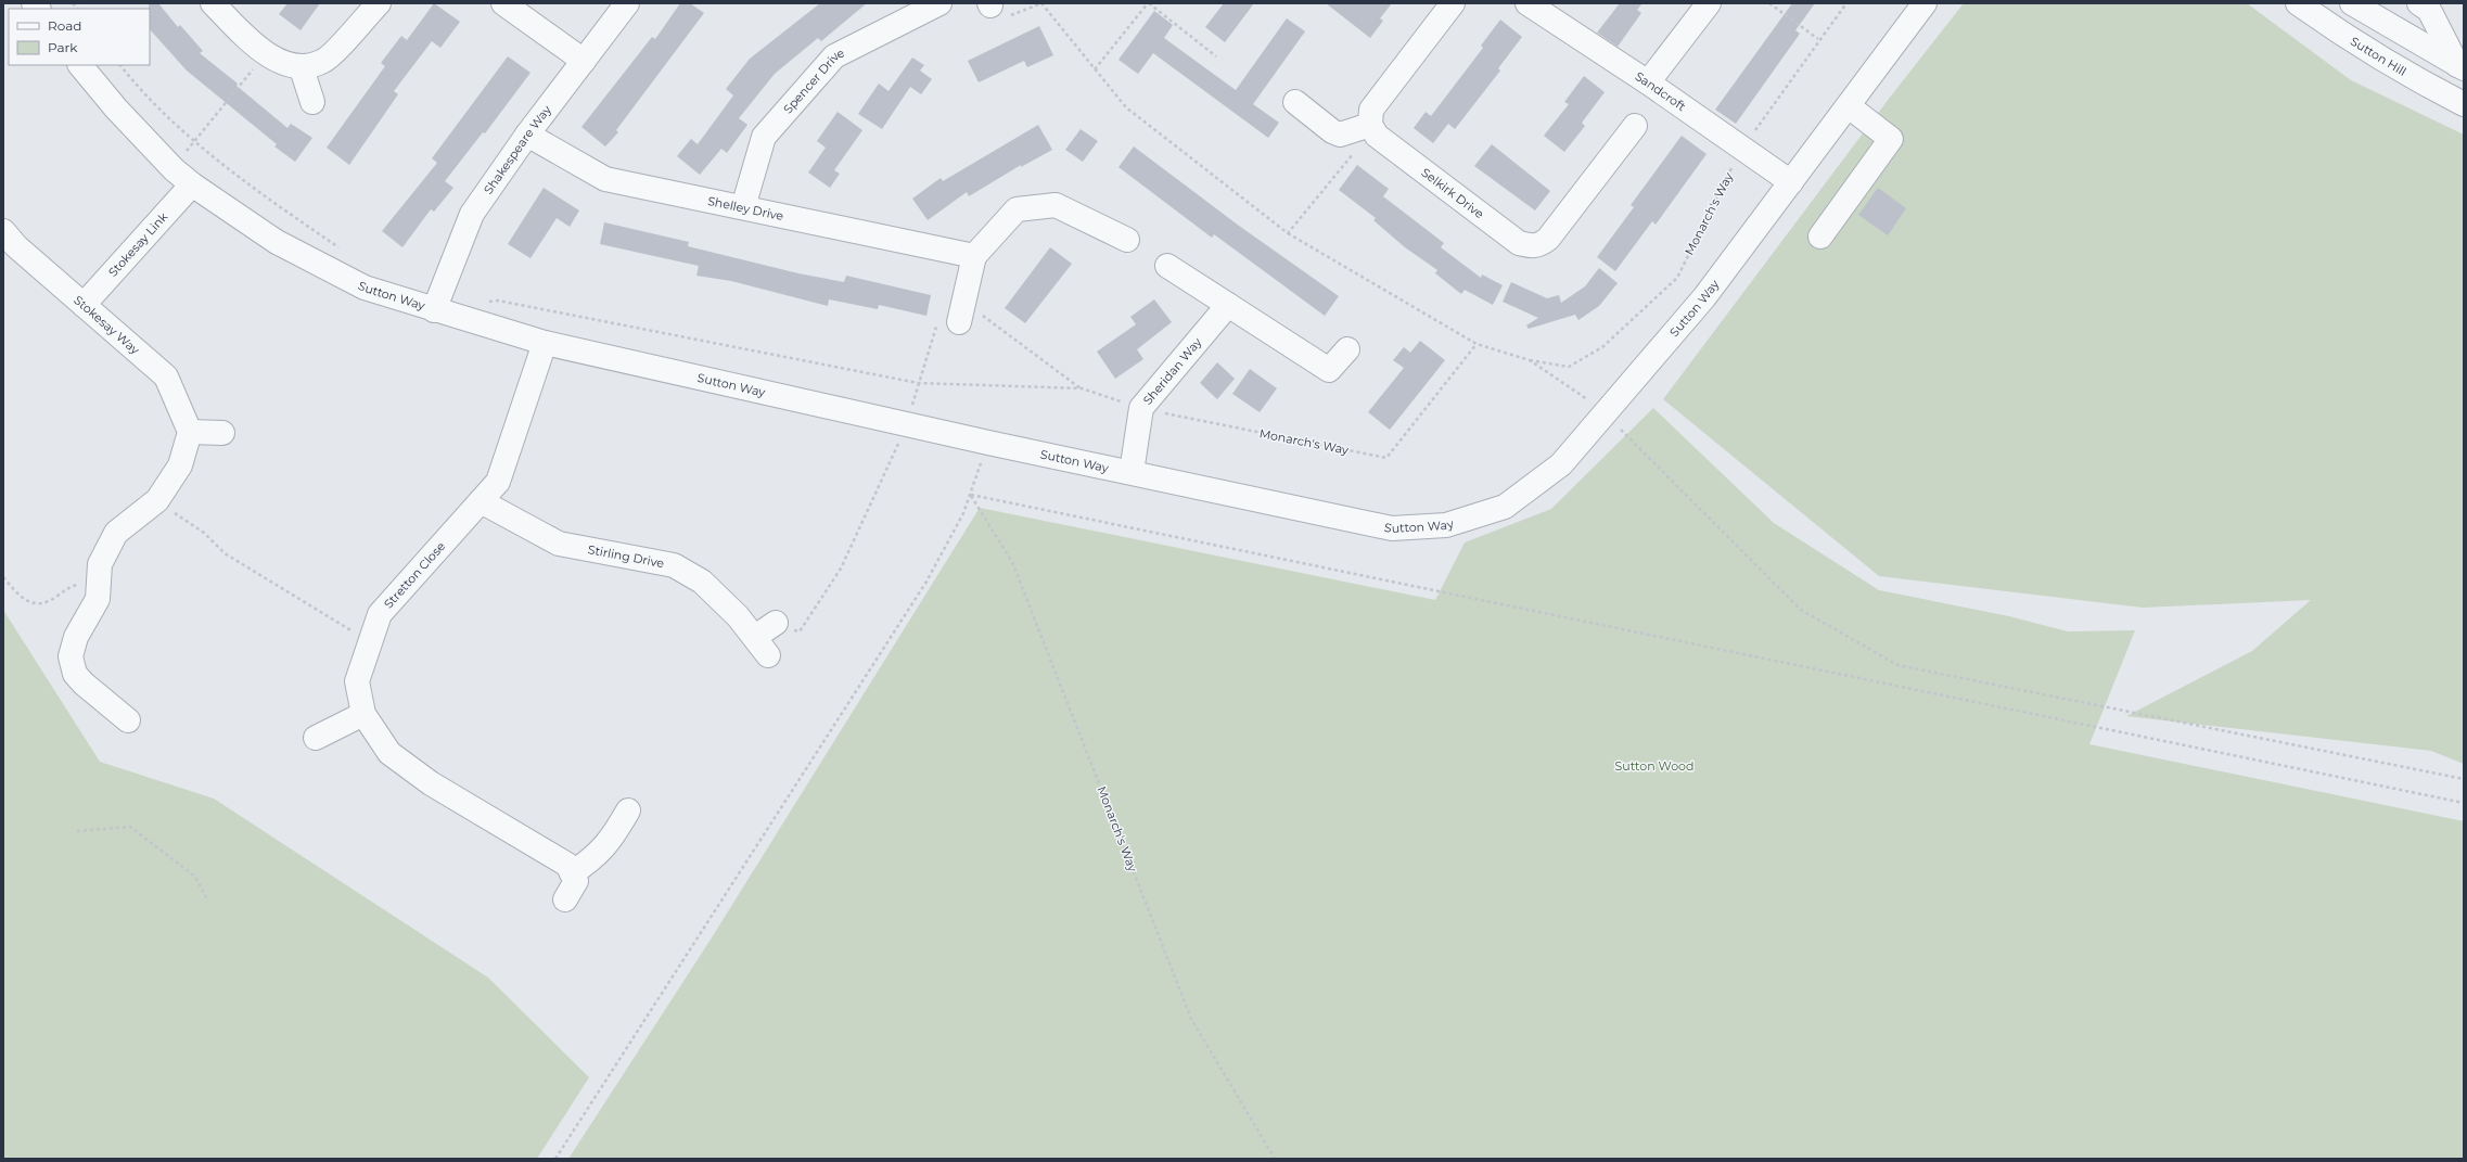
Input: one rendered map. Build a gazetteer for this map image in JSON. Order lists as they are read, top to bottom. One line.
{"streets":{"street":["Sutton Hill","Spencer Drive","Sandcroft","Shakespeare Way","Selkirk Drive","Shelley Drive","Stokesay Link","Sutton Way","Stokesay Way","Sheridan Way","Stirling Drive","Stretton Close"],"path":["Monarch's Way"]},"crossings":[["Spencer Drive","Shelley Drive"],["Sandcroft","Monarch's Way"],["Sandcroft","Sutton Way"],["Shakespeare Way","Shelley Drive"],["Shakespeare Way","Sutton Way"],["Monarch's Way","Sheridan Way"],["Stokesay Link","Sutton Way"],["Stokesay Link","Stokesay Way"],["Sutton Way","Sheridan Way"],["Sutton Way","Stretton Close"],["Stirling Drive","Stretton Close"]],"parks":["Sutton Wood"],"legend":["Road","Park"]}
